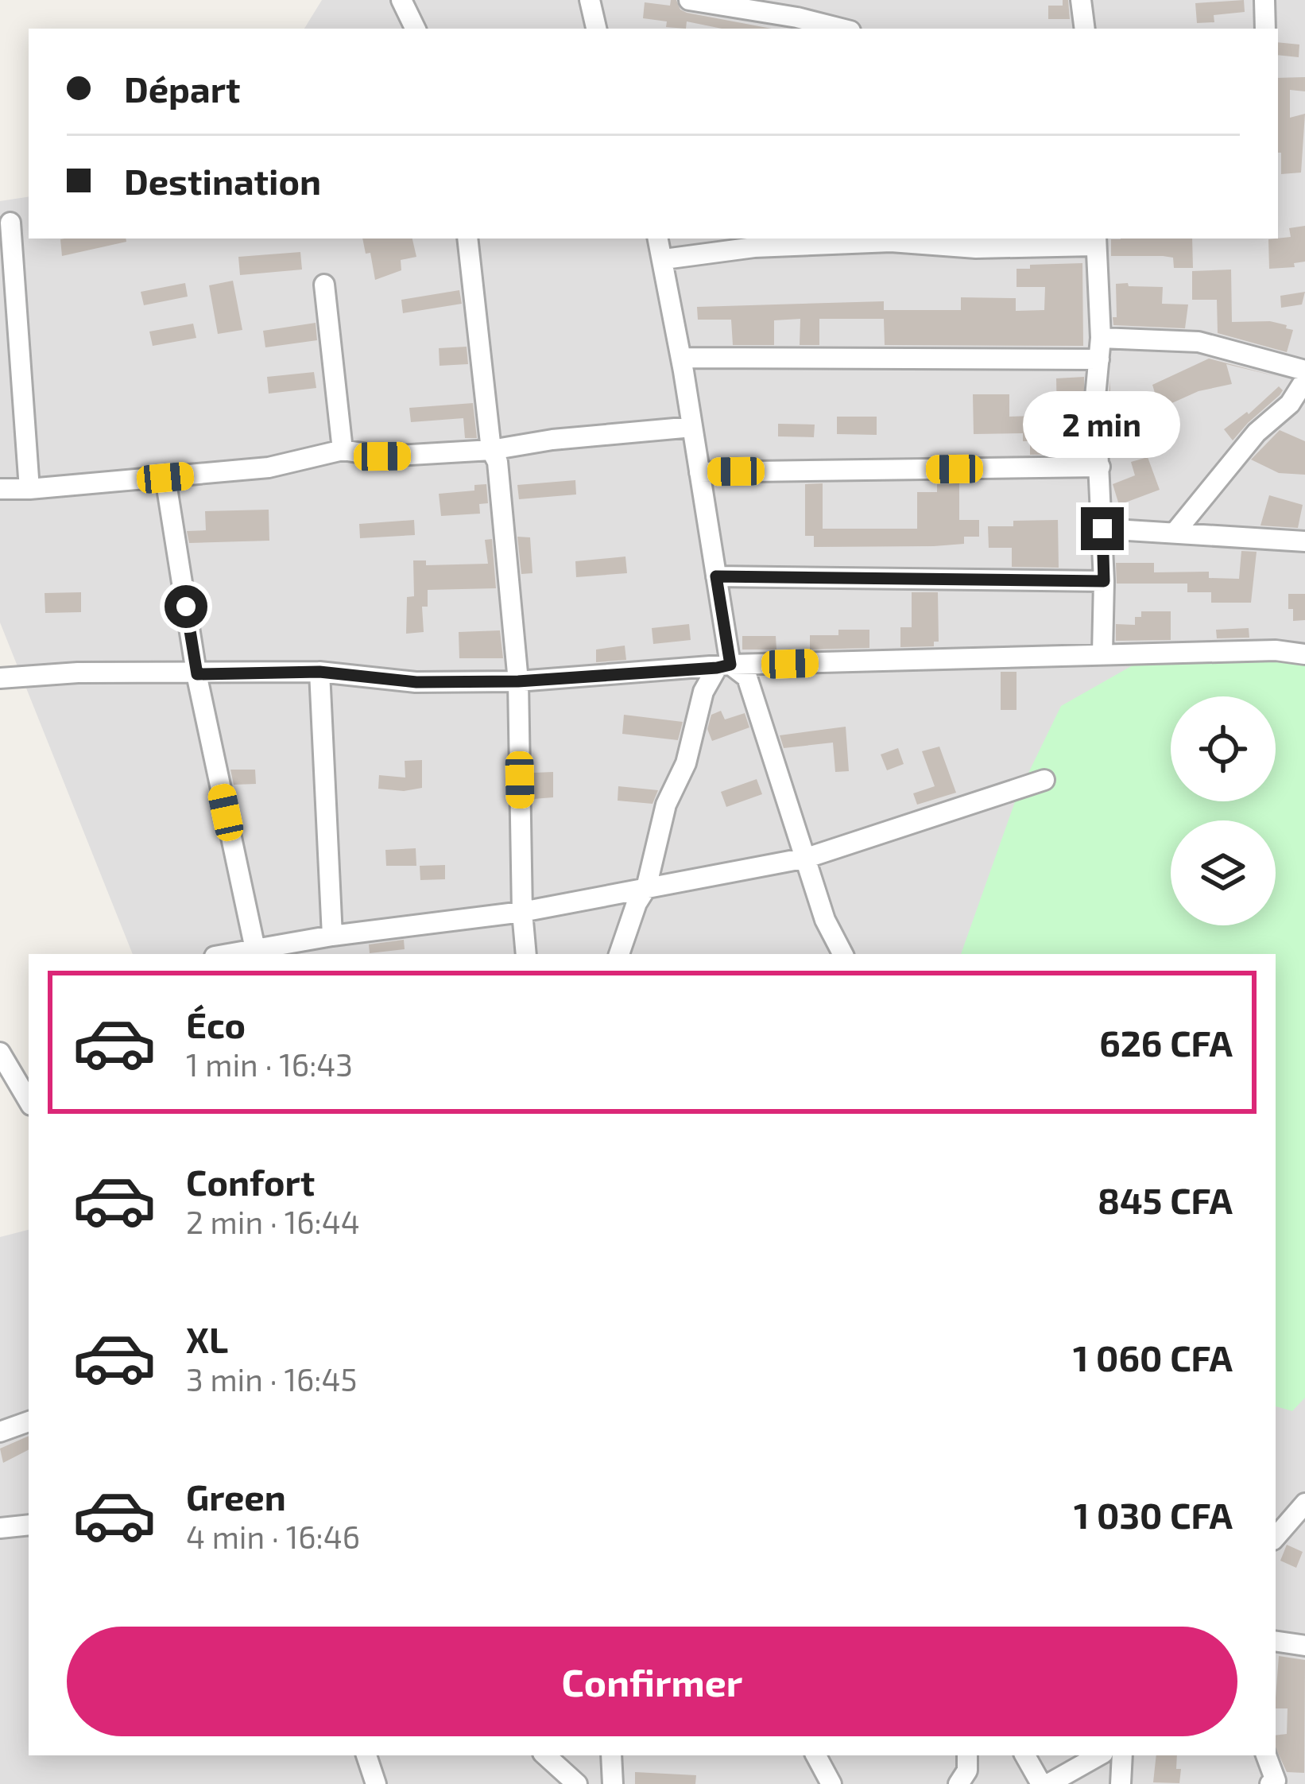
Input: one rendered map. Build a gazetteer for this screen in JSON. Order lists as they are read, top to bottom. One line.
{"page":{"banner":["Départ","Destination"],"bubble":"2 min","list":[{"name":"Éco","note":"1 min · 16:43","value":"626 CFA"},{"name":"Confort","note":"2 min · 16:44","value":"845 CFA"},{"name":"XL","note":"3 min · 16:45","value":"1 060 CFA"},{"name":"Green","note":"4 min · 16:46","value":"1 030 CFA"}],"buttons":"Confirmer"}}
